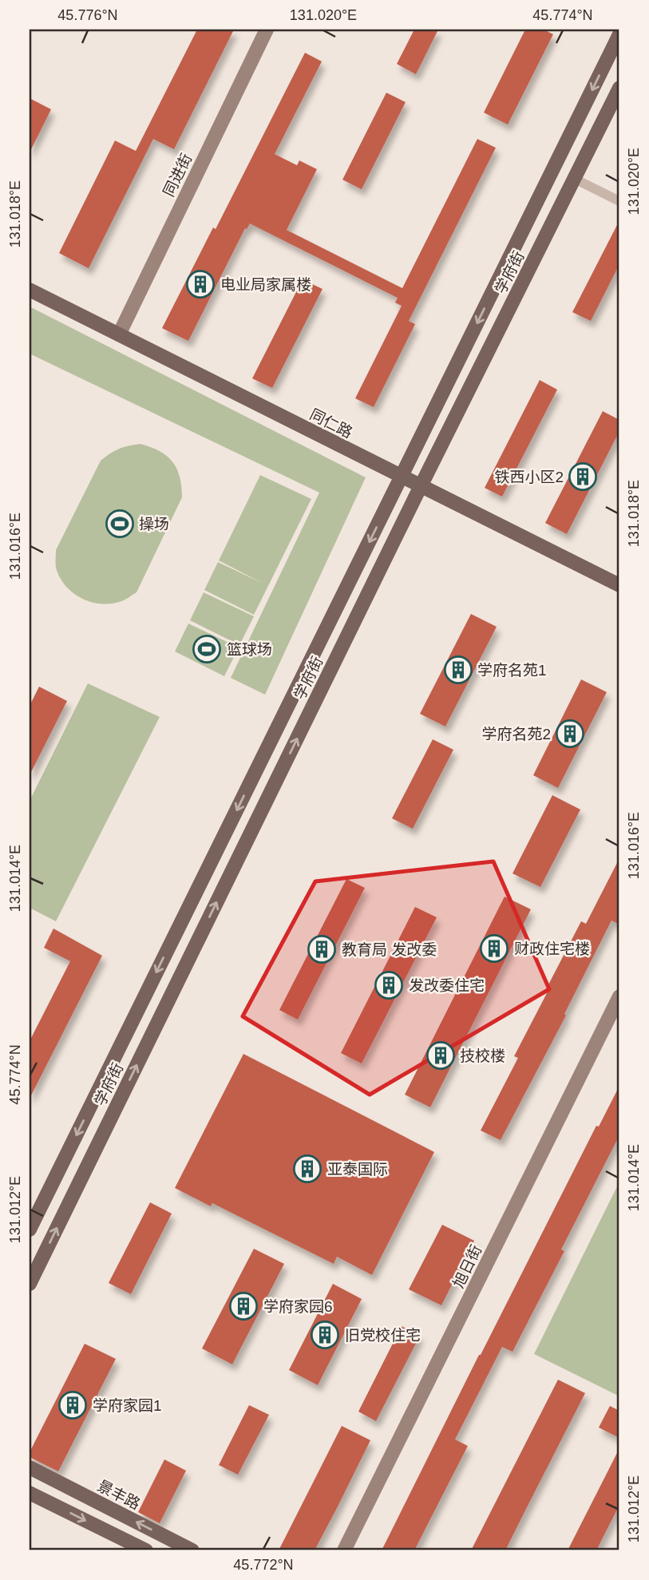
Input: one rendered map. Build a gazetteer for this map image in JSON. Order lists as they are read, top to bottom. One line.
{"streets":{"main road":["同进街","学府街","同仁路","旭日街","景丰路"]},"crossings":[["同进街","同仁路"],["学府街","同仁路"]],"places":{"building":["电业局家属楼","铁西小区2","学府名苑1","学府名苑2","财政住宅楼","教育局 发改委","发改委住宅","技校楼","亚泰国际","学府家园6","旧党校住宅","学府家园1"],"sports":["操场","篮球场"]},"coordinates":["45.776°N","131.020°E","45.774°N","131.018°E","131.016°E","131.014°E","131.012°E","45.772°N"]}
